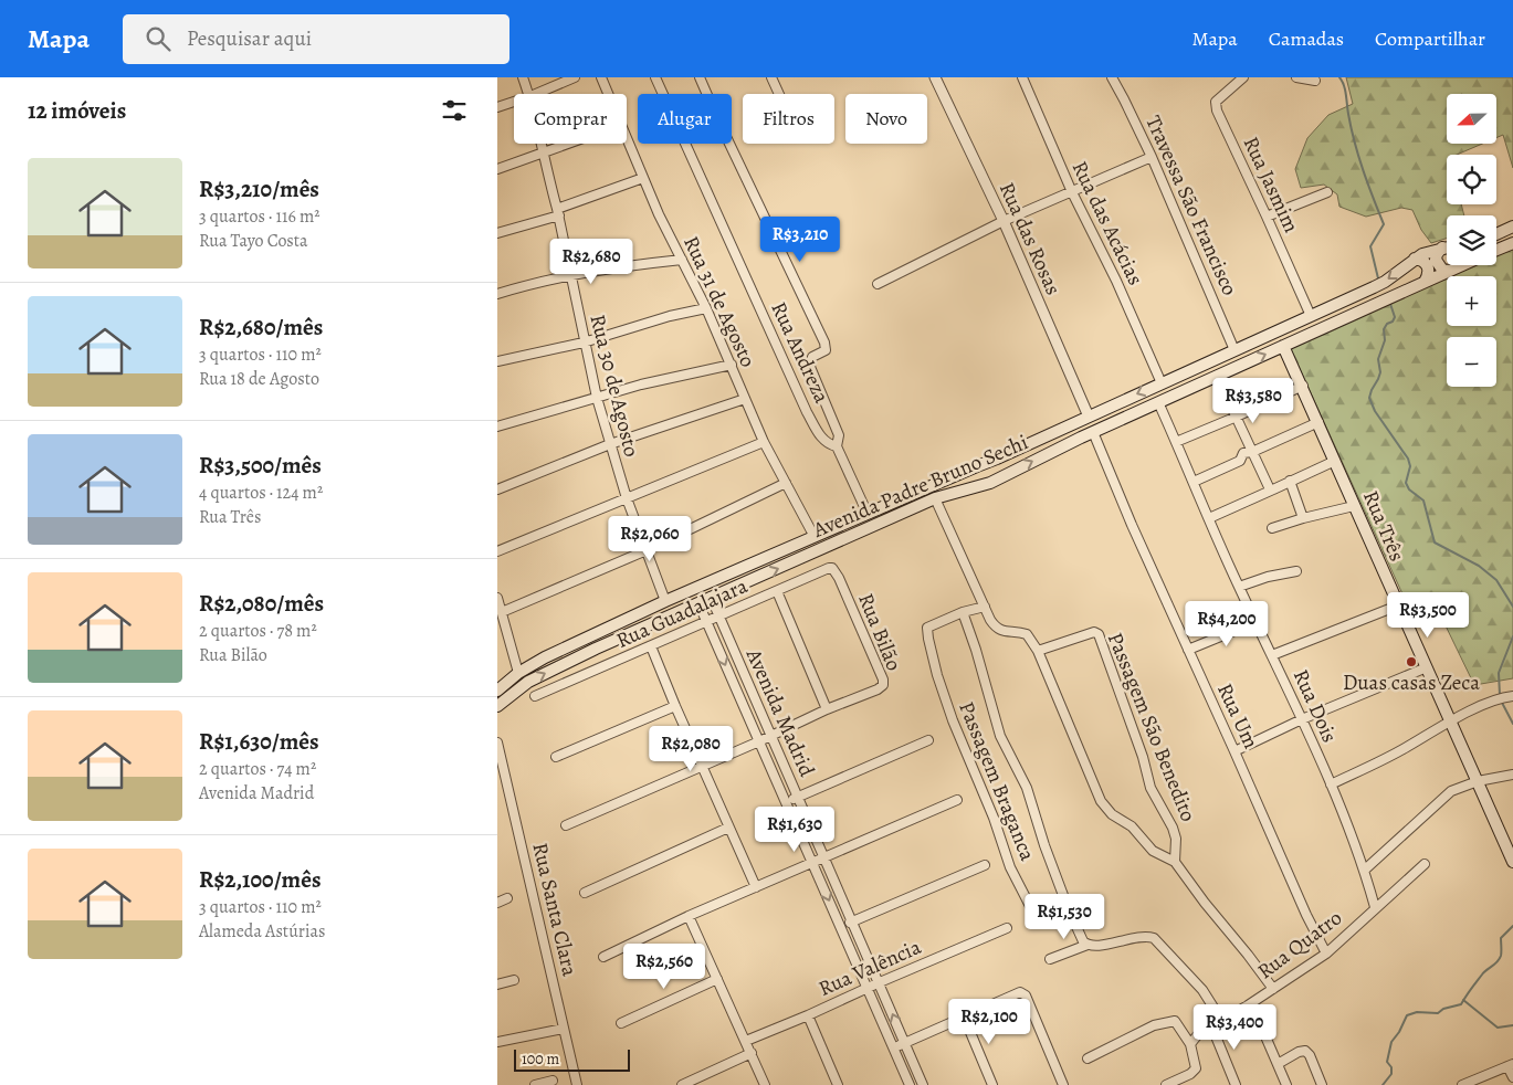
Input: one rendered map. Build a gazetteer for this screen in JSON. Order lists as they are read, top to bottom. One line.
{"streets":{"main road":["Avenida Padre Bruno Sechi","Rua Três"],"street":["Rua Jasmim","Travessa São Francisco","Rua das Acácias","Rua das Rosas","Rua 31 de Agosto","Rua Andreza","Rua 30 de Agosto","Rua Guadalajara","Rua Bilão","Rua Dois","Avenida Madrid","Rua Um","Passagem São Benedito","Passagem Braganca","Rua Santa Clara","Rua Quatro","Rua Valência"]},"crossings":[["Rua Jasmim","Avenida Padre Bruno Sechi"],["Travessa São Francisco","Avenida Padre Bruno Sechi"],["Rua das Acácias","Avenida Padre Bruno Sechi"],["Rua das Rosas","Avenida Padre Bruno Sechi"],["Rua 31 de Agosto","Avenida Padre Bruno Sechi"],["Rua Andreza","Avenida Padre Bruno Sechi"],["Rua 30 de Agosto","Avenida Padre Bruno Sechi"],["Avenida Padre Bruno Sechi","Rua Três"],["Avenida Padre Bruno Sechi","Rua Dois"],["Avenida Padre Bruno Sechi","Avenida Madrid"],["Avenida Padre Bruno Sechi","Rua Um"],["Rua Guadalajara","Rua Bilão"],["Rua Guadalajara","Avenida Madrid"],["Rua Bilão","Avenida Madrid"],["Rua Dois","Rua Quatro"],["Avenida Madrid","Rua Valência"],["Rua Um","Rua Quatro"]],"places":["Duas casas Zeca"],"scale_bar":"100 m","north":"left","page":{"header":"Mapa","search":"Pesquisar aqui","nav":["Mapa","Camadas","Compartilhar"],"heading":"12 imóveis","map_buttons":["+","−"],"chip":["Comprar","Alugar","Filtros","Novo"],"list":[{"name":"R$3,210/mês","note":"3 quartos · 116 m² · Rua Tayo Costa"},{"name":"R$2,680/mês","note":"3 quartos · 110 m² · Rua 18 de Agosto"},{"name":"R$3,500/mês","note":"4 quartos · 124 m² · Rua Três"},{"name":"R$2,080/mês","note":"2 quartos · 78 m² · Rua Bilão"},{"name":"R$1,630/mês","note":"2 quartos · 74 m² · Avenida Madrid"},{"name":"R$2,100/mês","note":"3 quartos · 110 m² · Alameda Astúrias"}],"price":["R$3,210","R$2,680","R$3,580","R$2,060","R$3,500","R$4,200","R$2,080","R$1,630","R$1,530","R$2,560","R$2,100","R$3,400"],"scale":"100 m"}}
